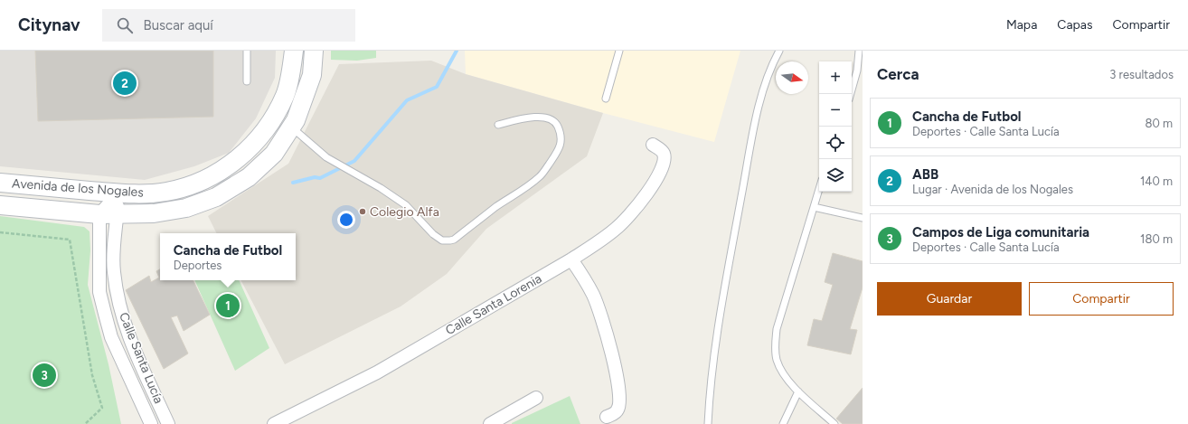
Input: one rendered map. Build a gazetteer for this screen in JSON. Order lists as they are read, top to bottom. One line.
{"streets":{"main road":["Avenida de los Nogales"],"street":["Calle Santa Lorenia","Calle Santa Lucía"]},"crossings":[["Avenida de los Nogales","Calle Santa Lucía"]],"places":["Colegio Alfa"],"north":"right","page":{"header":"Citynav","search":"Buscar aquí","nav":["Mapa","Capas","Compartir"],"heading":["Cerca","3 resultados"],"map_buttons":["+","−"],"pins":["2","1","3"],"list":[{"mark":"1","name":"Cancha de Futbol","note":"Deportes · Calle Santa Lucía","value":"80 m"},{"mark":"2","name":"ABB","note":"Lugar · Avenida de los Nogales","value":"140 m"},{"mark":"3","name":"Campos de Liga comunitaria","note":"Deportes · Calle Santa Lucía","value":"180 m"}],"popup":["Cancha de Futbol","Deportes"],"buttons":["Guardar","Compartir"]}}
